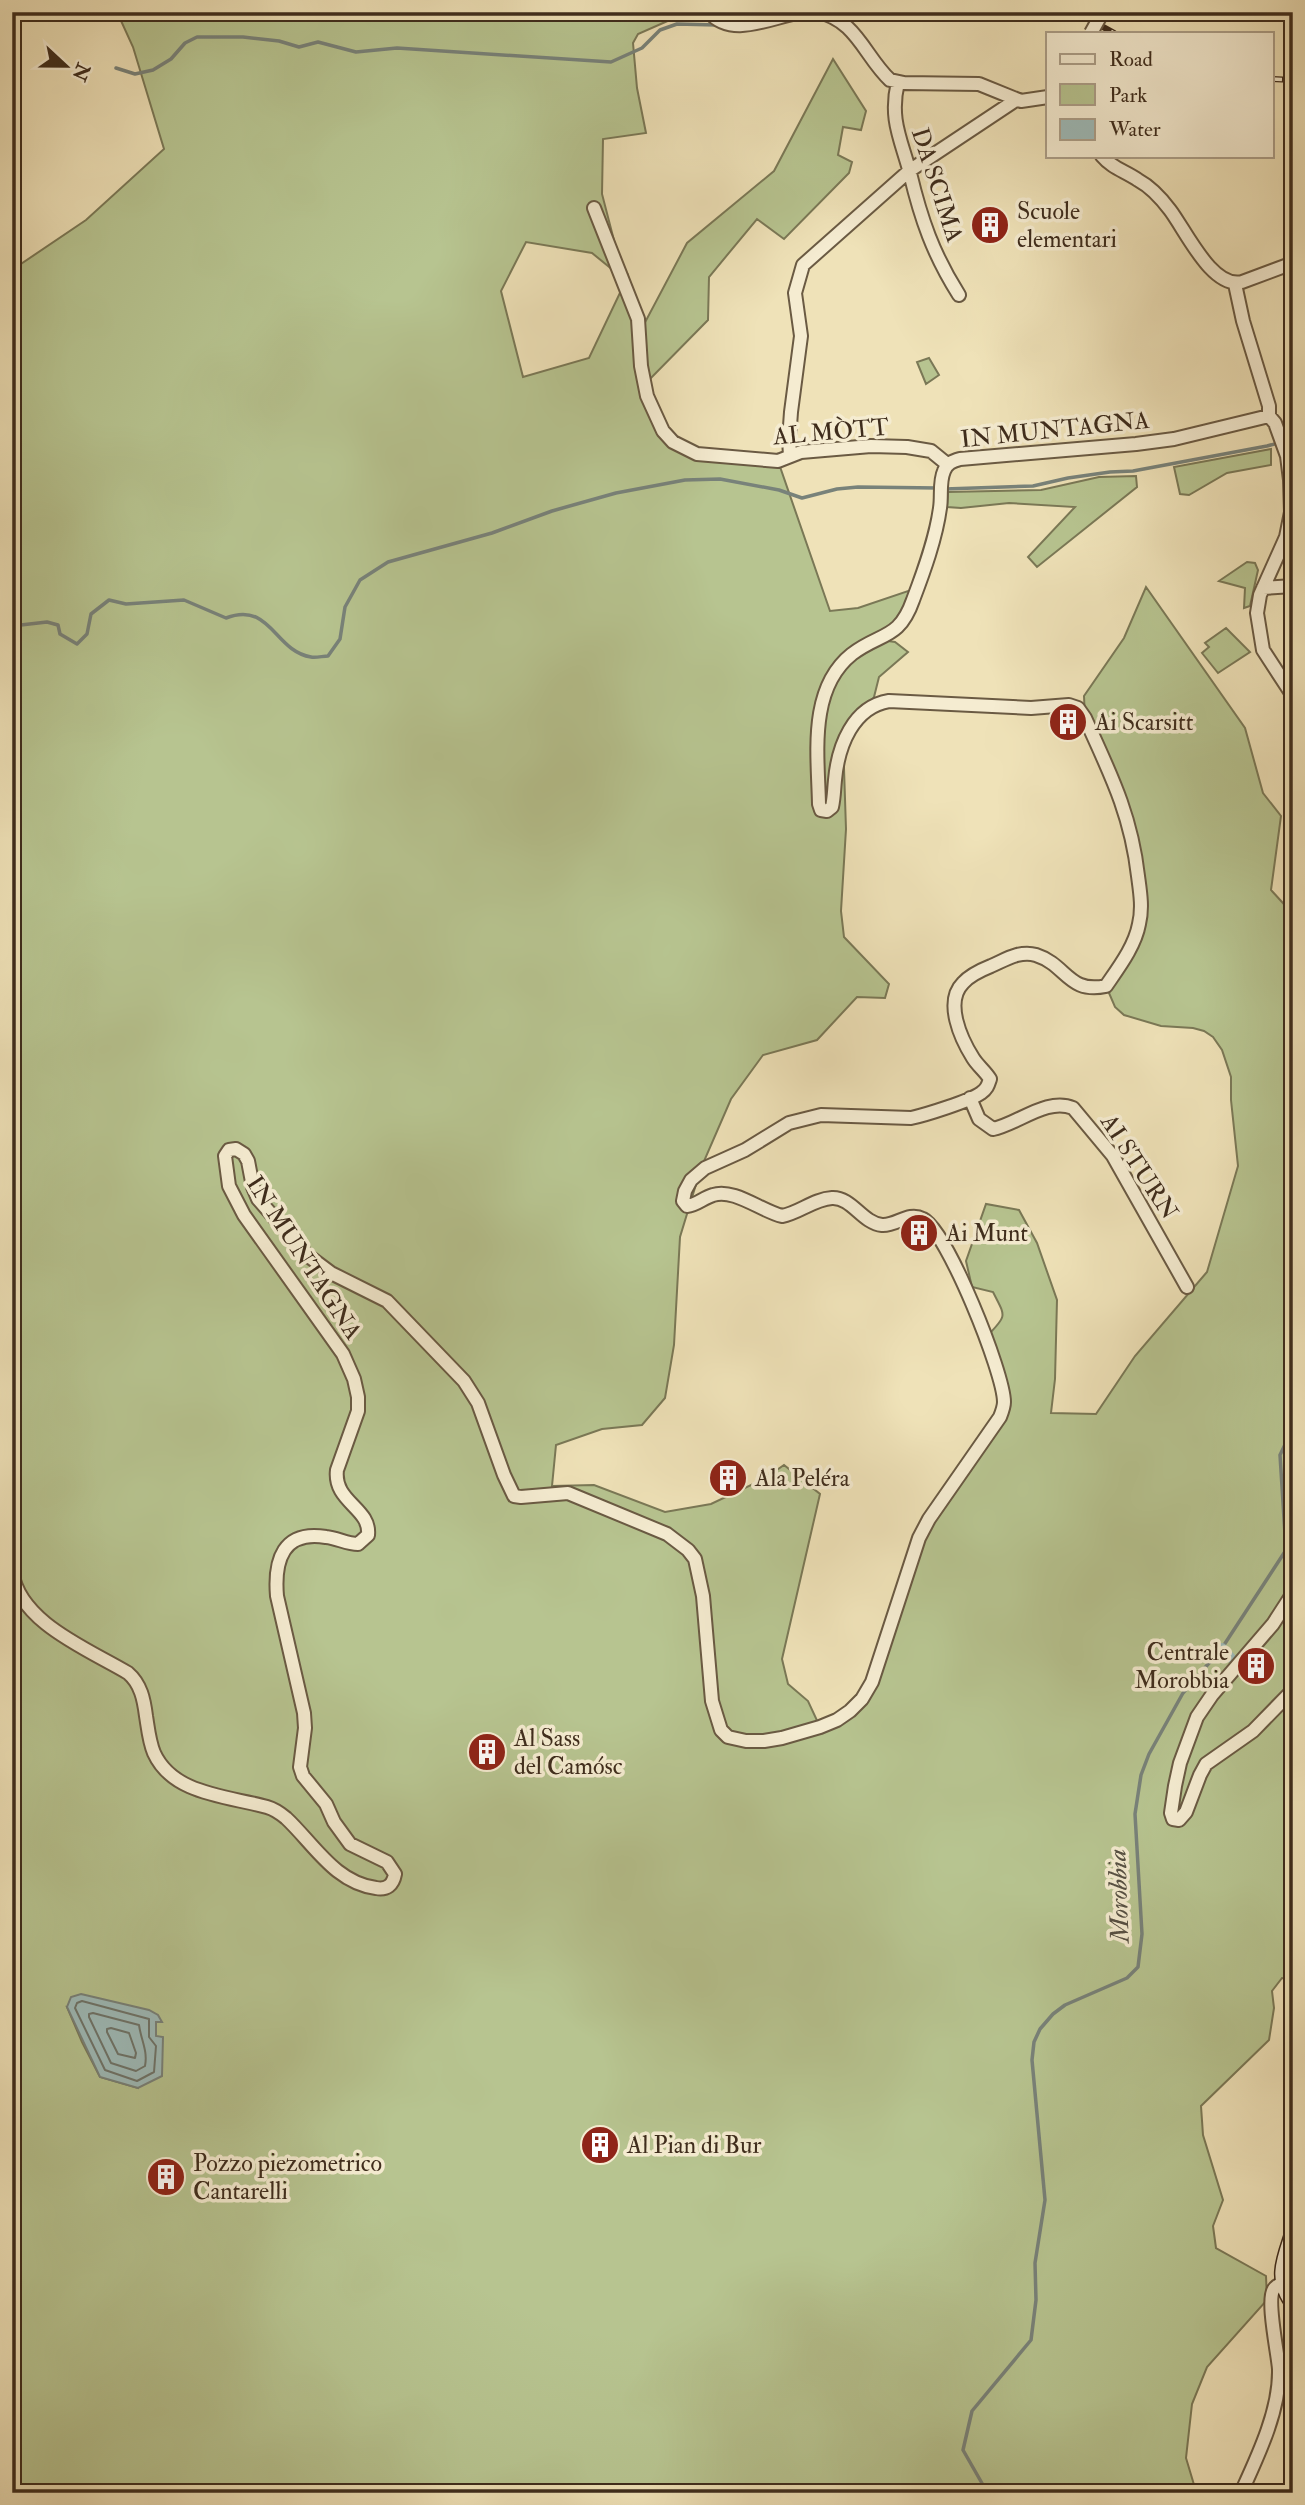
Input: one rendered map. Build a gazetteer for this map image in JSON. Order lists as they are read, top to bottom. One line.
{"streets":{"street":["DA SCIMA","IN MUNTAGNA","AL MÒTT","AI STURN"]},"crossings":[["IN MUNTAGNA","AL MÒTT"],["IN MUNTAGNA","AI STURN"]],"water":["Morobbia"],"places":{"building":["Scuole elementari","Ai Scarsitt","Ai Munt","Ala Peléra","Centrale Morobbia","Al Sass del Camósc","Al Pian di Bur","Pozzo piezometrico Cantarelli"]},"legend":["Road","Park","Water"],"north":"right"}
